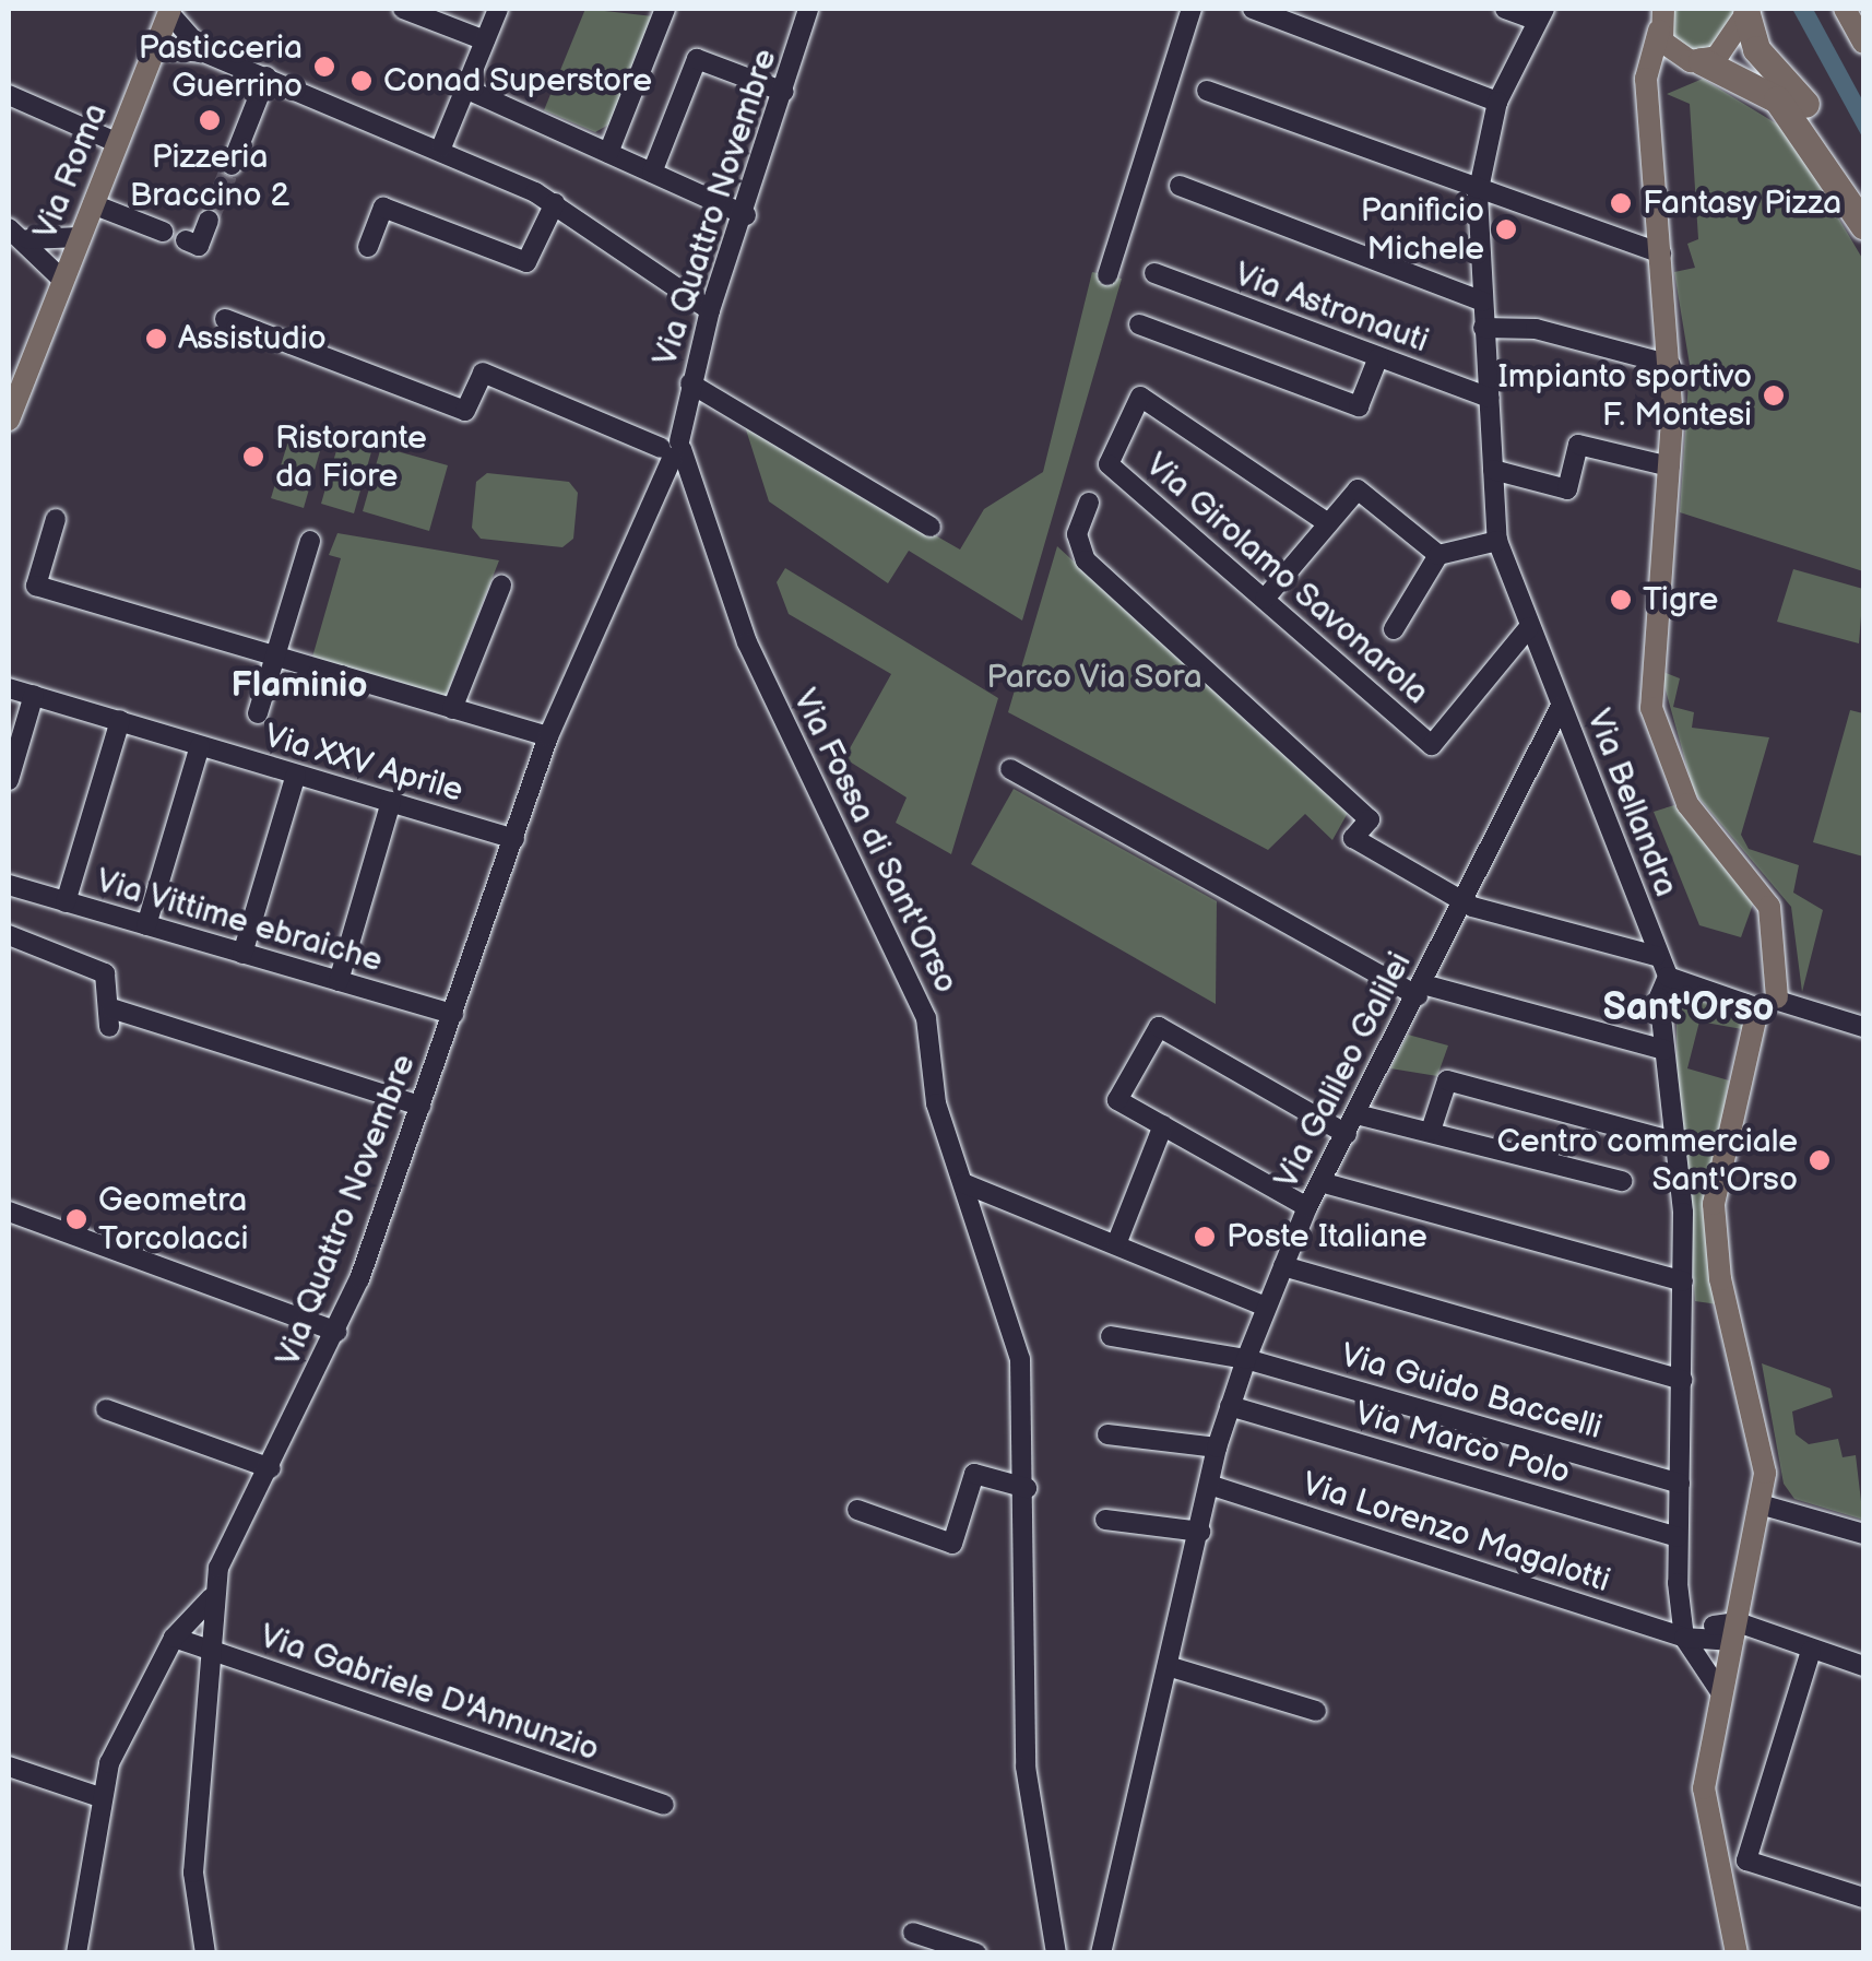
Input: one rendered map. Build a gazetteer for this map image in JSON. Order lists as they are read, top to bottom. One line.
{"streets":{"main road":["Via Roma"],"street":["Via Quattro Novembre","Via Astronauti","Via Girolamo Savonarola","Via XXV Aprile","Via Bellandra","Via Fossa di Sant'Orso","Via Vittime ebraiche","Via Galileo Galilei","Via Guido Baccelli","Via Marco Polo","Via Lorenzo Magalotti","Via Gabriele D'Annunzio"]},"crossings":[["Via Quattro Novembre","Via XXV Aprile"],["Via Quattro Novembre","Via Fossa di Sant'Orso"],["Via Quattro Novembre","Via Vittime ebraiche"],["Via Quattro Novembre","Via Gabriele D'Annunzio"],["Via Astronauti","Via Bellandra"],["Via Girolamo Savonarola","Via Bellandra"],["Via Bellandra","Via Galileo Galilei"],["Via Bellandra","Via Guido Baccelli"],["Via Bellandra","Via Marco Polo"],["Via Bellandra","Via Lorenzo Magalotti"],["Via Galileo Galilei","Via Guido Baccelli"],["Via Galileo Galilei","Via Marco Polo"],["Via Galileo Galilei","Via Lorenzo Magalotti"]],"districts":["Flaminio","Sant'Orso"],"parks":["Parco Via Sora"],"places":["Pasticceria Guerrino","Conad Superstore","Pizzeria Braccino 2","Fantasy Pizza","Panificio Michele","Assistudio","Impianto sportivo F. Montesi","Ristorante da Fiore","Tigre","Centro commerciale Sant'Orso","Geometra Torcolacci","Poste Italiane"]}
